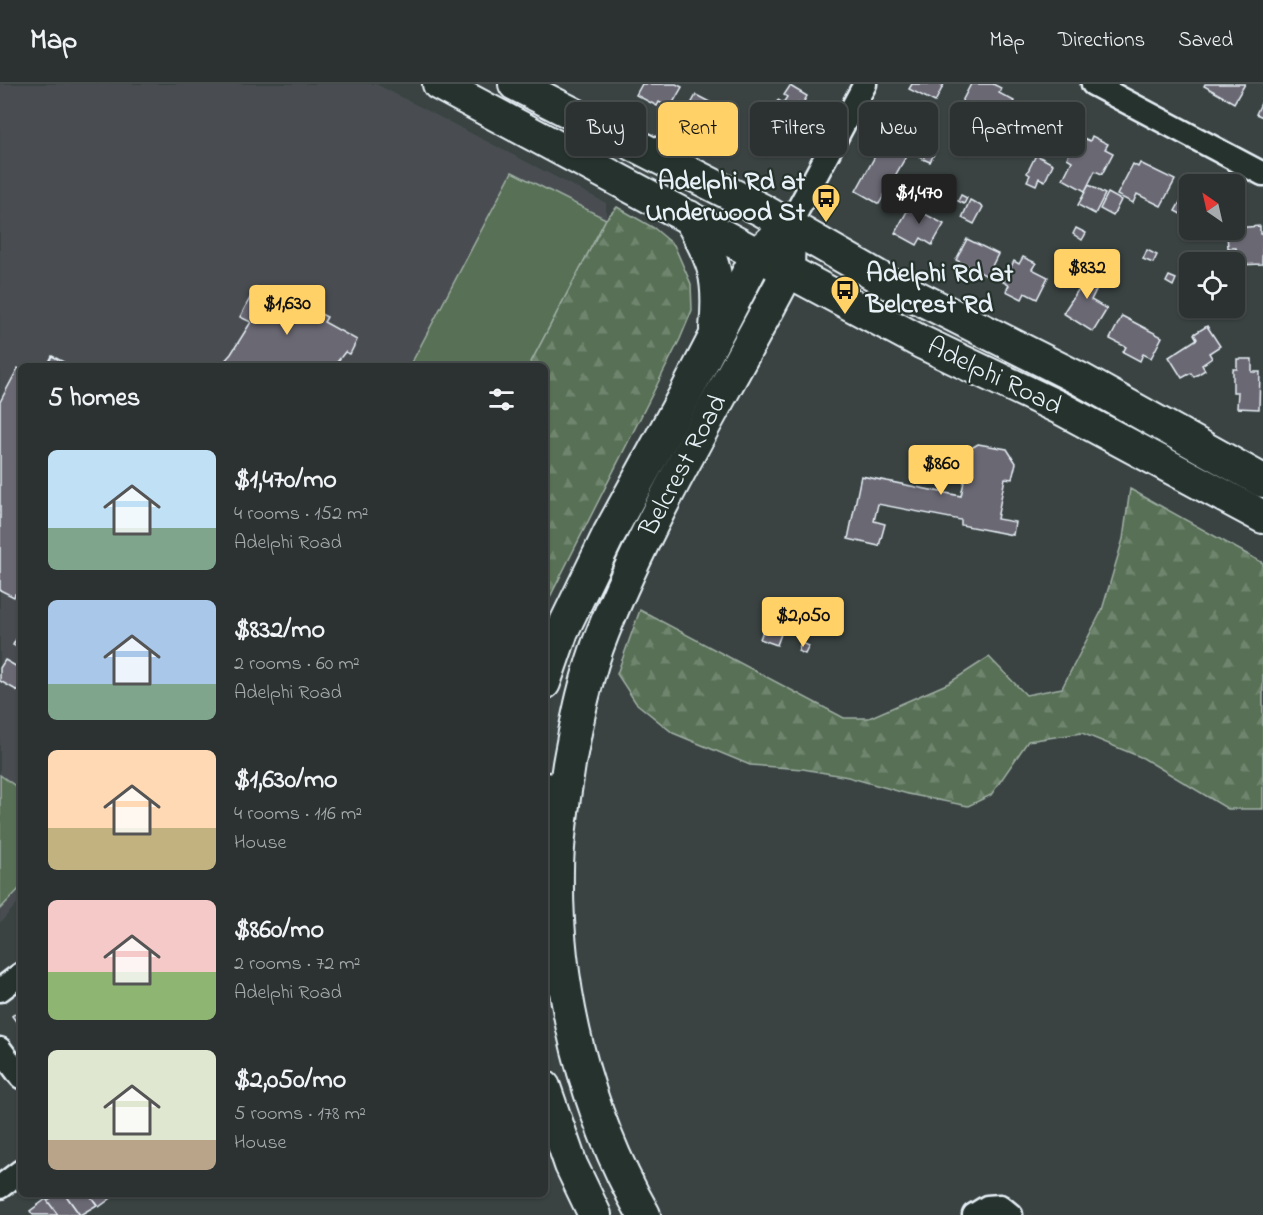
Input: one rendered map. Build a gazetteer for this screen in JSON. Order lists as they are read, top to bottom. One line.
{"streets":{"main road":["Adelphi Road","Belcrest Road"]},"crossings":[["Adelphi Road","Belcrest Road"]],"places":{"bus stop":["Adelphi Rd at Underwood St","Adelphi Rd at Belcrest Rd"]},"north":"top left","page":{"header":"Map","nav":["Map","Directions","Saved"],"chip":["Buy","Rent","Filters","New","Apartment"],"price":["$1,470","$832","$1,630","$860","$2,050"],"heading":"5 homes","list":[{"name":"$1,470/mo","note":"4 rooms · 152 m² · Adelphi Road"},{"name":"$832/mo","note":"2 rooms · 60 m² · Adelphi Road"},{"name":"$1,630/mo","note":"4 rooms · 116 m² · House"},{"name":"$860/mo","note":"2 rooms · 72 m² · Adelphi Road"},{"name":"$2,050/mo","note":"5 rooms · 178 m² · House"}]}}
